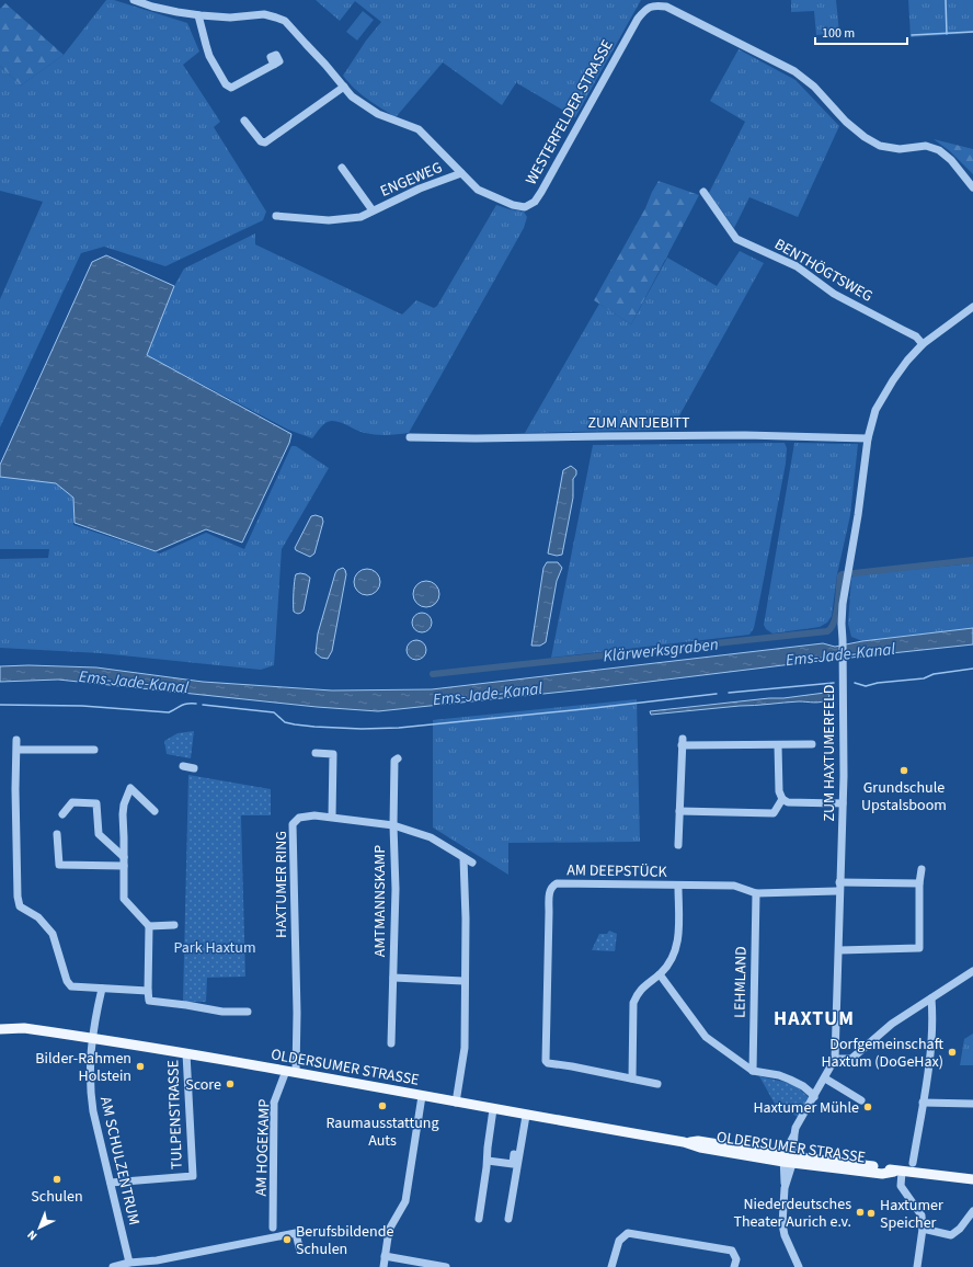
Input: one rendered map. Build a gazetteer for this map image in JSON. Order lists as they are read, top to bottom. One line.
{"streets":{"main road":["OLDERSUMER STRASSE"],"street":["WESTERFELDER STRASSE","ENGEWEG","BENTHÖGTSWEG","ZUM ANTJEBITT","ZUM HAXTUMERFELD","AM DEEPSTÜCK","HAXTUMER RING","AMTMANNSKAMP","LEHMLAND","TULPENSTRASSE","AM HOGEKAMP","AM SCHULZENTRUM"]},"crossings":[["WESTERFELDER STRASSE","ENGEWEG"],["BENTHÖGTSWEG","ZUM HAXTUMERFELD"],["ZUM ANTJEBITT","ZUM HAXTUMERFELD"],["ZUM HAXTUMERFELD","AM DEEPSTÜCK"],["AM DEEPSTÜCK","LEHMLAND"],["HAXTUMER RING","AMTMANNSKAMP"],["HAXTUMER RING","OLDERSUMER STRASSE"],["HAXTUMER RING","AM HOGEKAMP"],["OLDERSUMER STRASSE","TULPENSTRASSE"],["OLDERSUMER STRASSE","AM HOGEKAMP"],["OLDERSUMER STRASSE","AM SCHULZENTRUM"],["TULPENSTRASSE","AM SCHULZENTRUM"]],"districts":["HAXTUM"],"water":["Klärwerksgraben","Ems-Jade-Kanal"],"parks":["Park Haxtum"],"places":["Grundschule Upstalsboom","Dorfgemeinschaft Haxtum (DoGeHax)","Bilder-Rahmen Holstein","Score","Raumausstattung Auts","Haxtumer Mühle","Schulen","Niederdeutsches Theater Aurich e.v.","Haxtumer Speicher","Berufsbildende Schulen"],"scale_bar":"100 m","north":"bottom left"}
